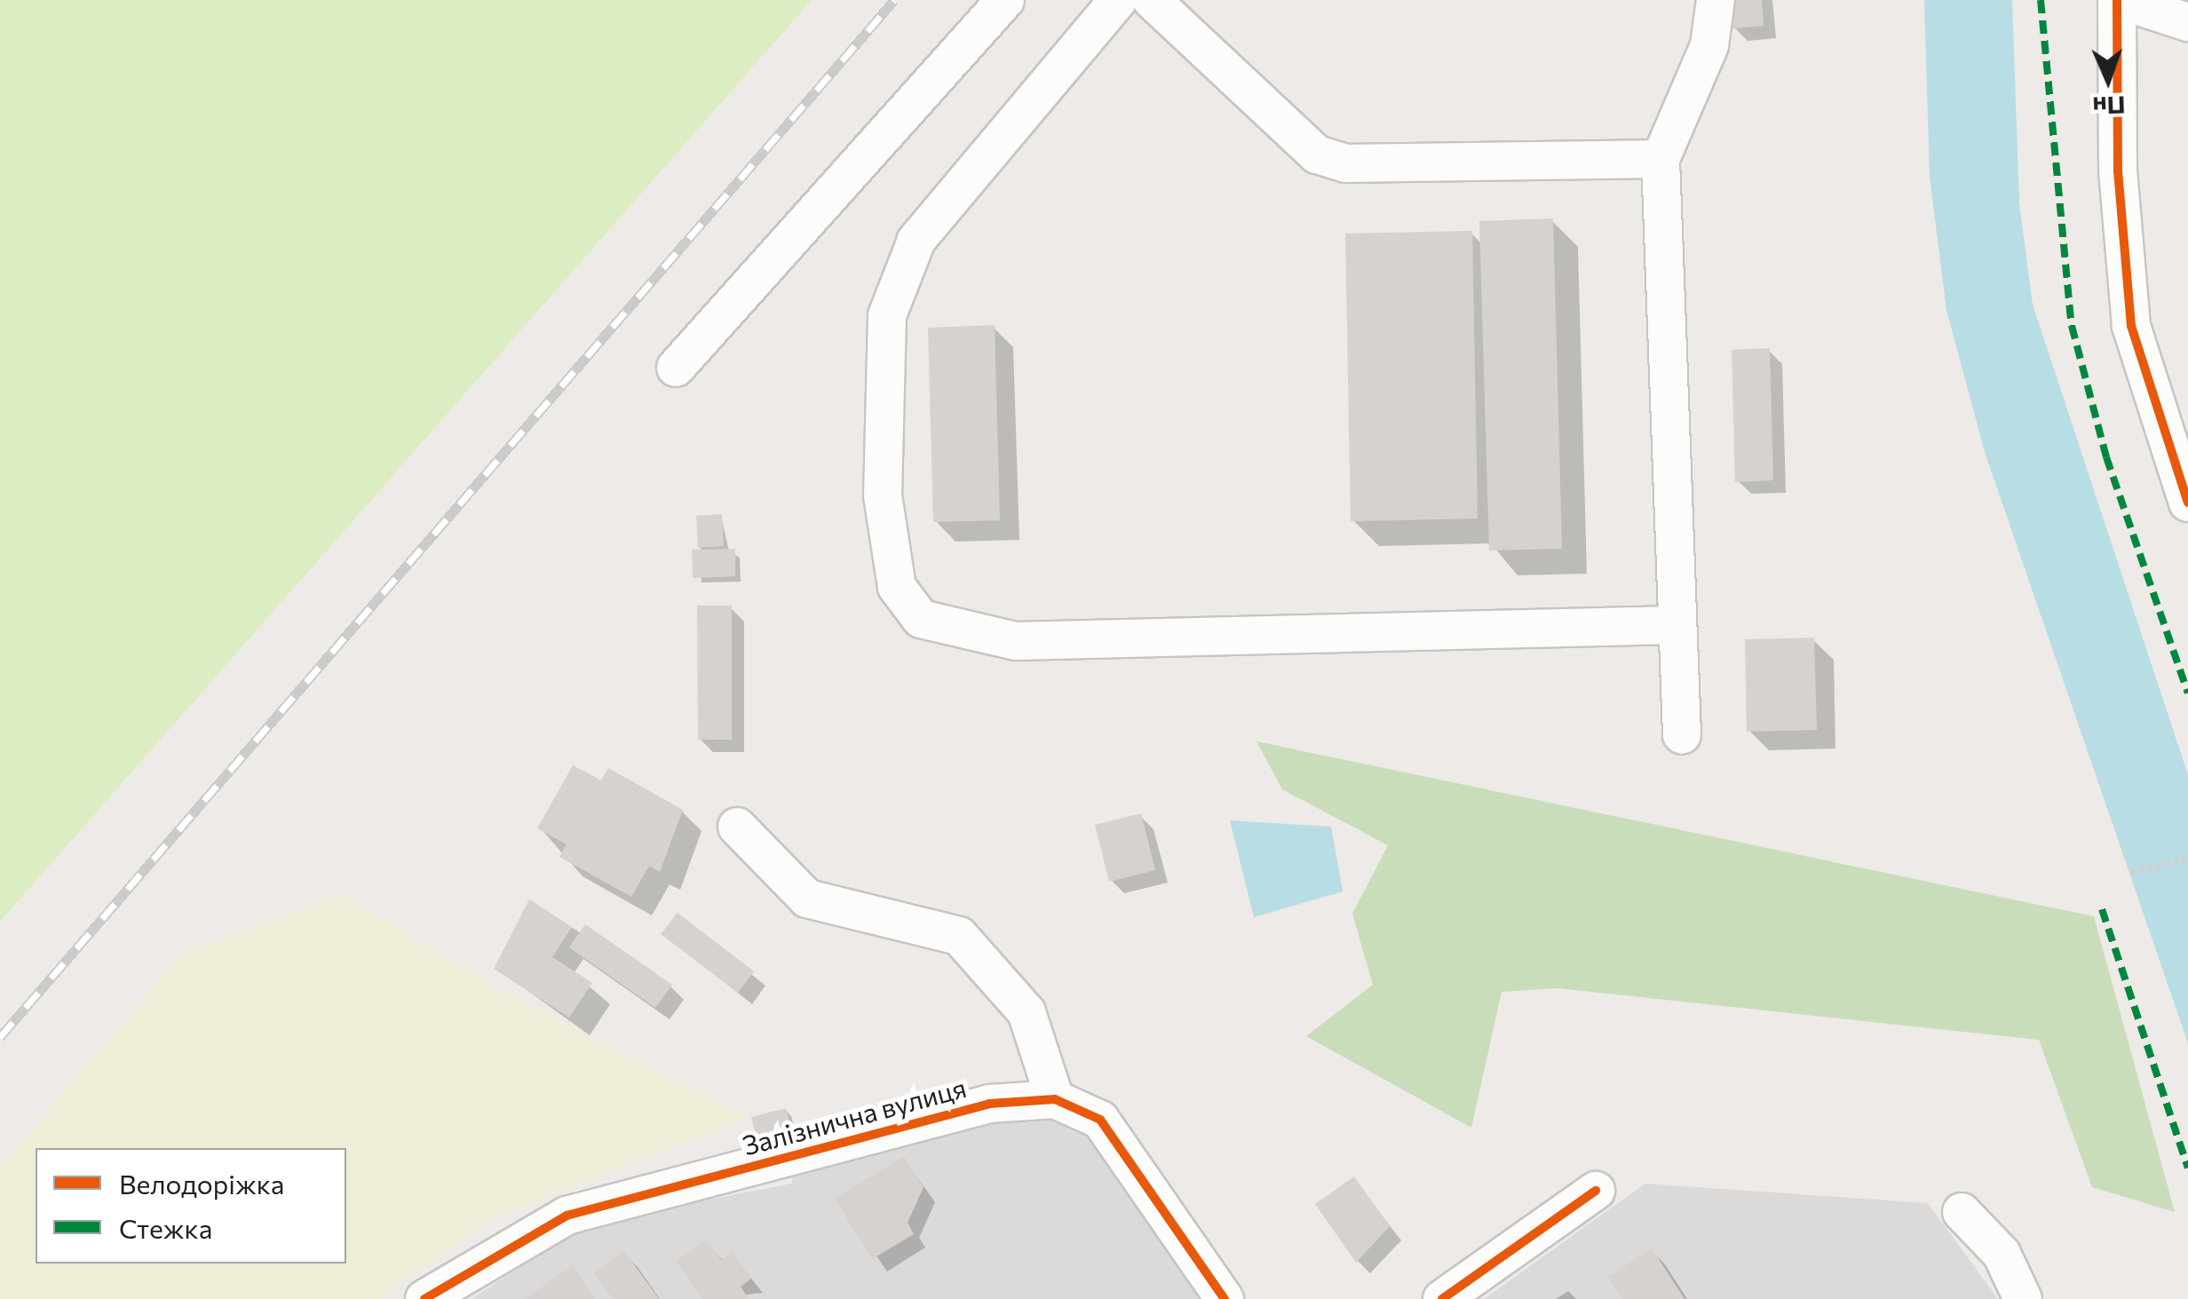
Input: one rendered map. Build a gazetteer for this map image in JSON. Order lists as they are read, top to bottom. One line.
{"streets":{"street":["Залізнична вулиця"]},"legend":["Велодоріжка","Стежка"],"north":"bottom"}
